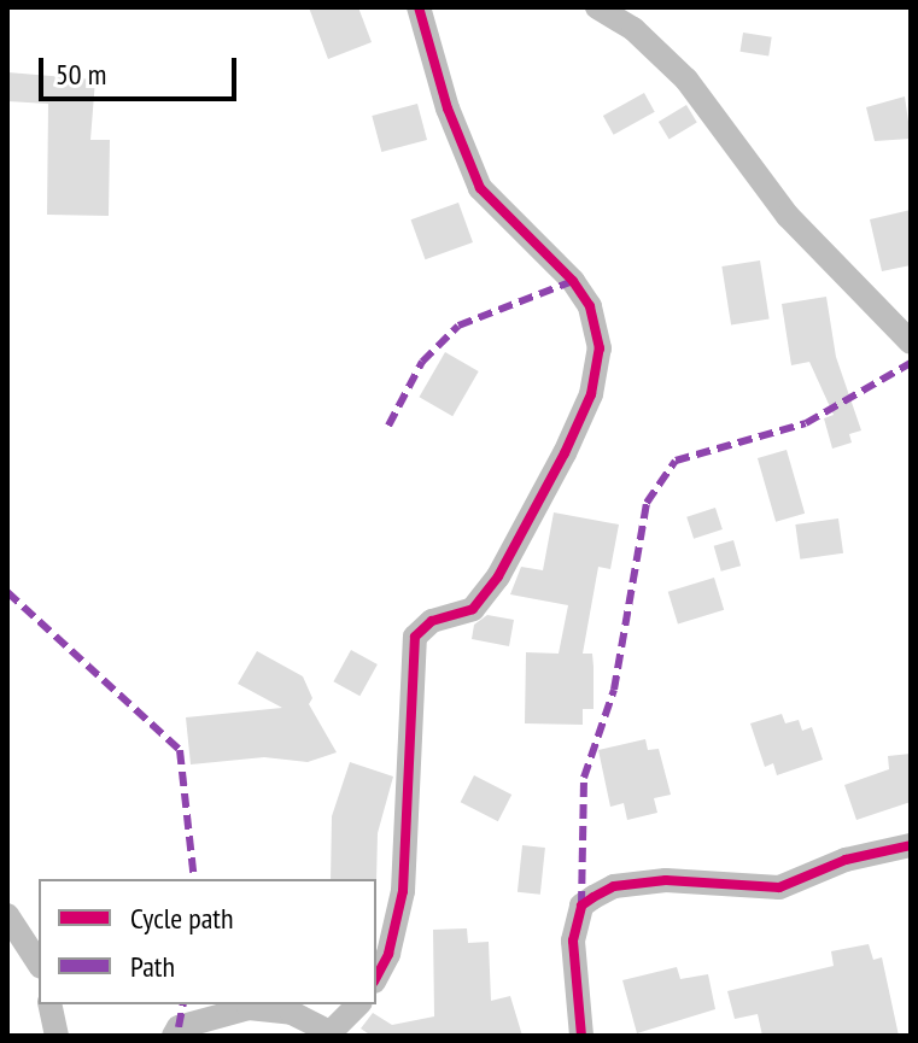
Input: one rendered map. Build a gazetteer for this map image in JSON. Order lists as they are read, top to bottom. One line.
{"legend":["Cycle path","Path"],"scale_bar":"50 m"}
